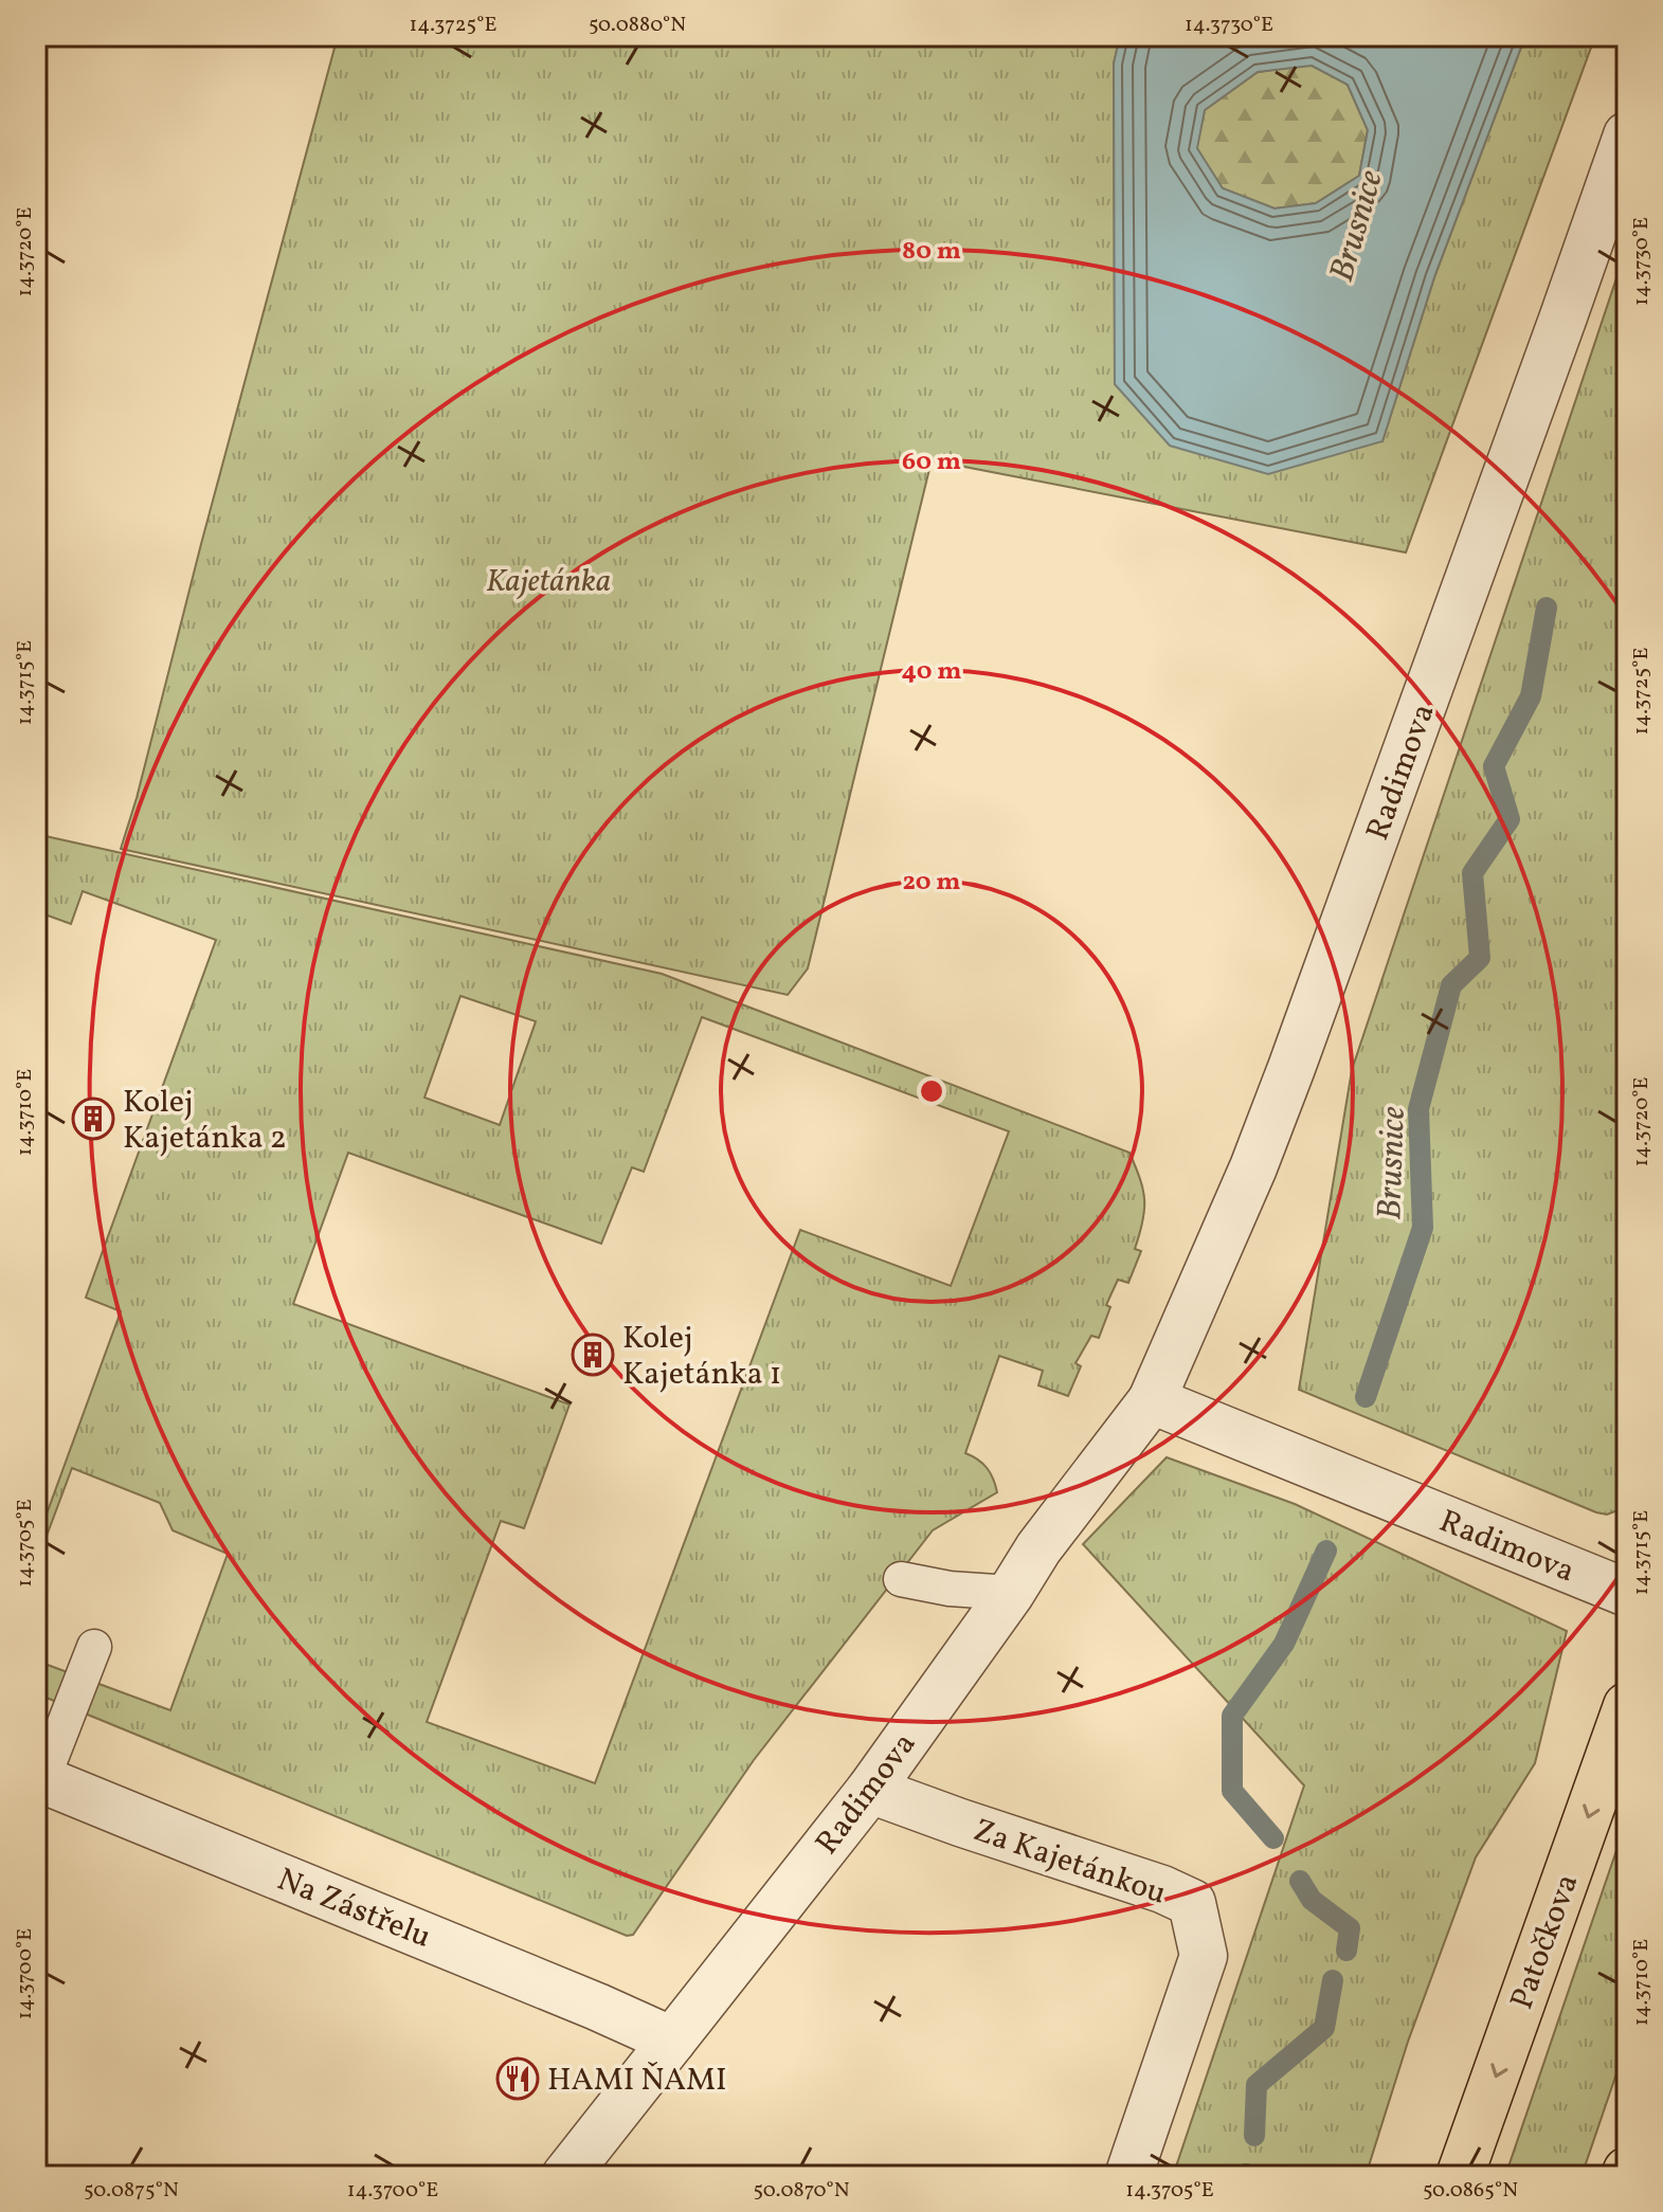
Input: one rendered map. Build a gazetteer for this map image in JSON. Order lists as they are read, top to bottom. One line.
{"streets":{"main road":["Patočkova"],"street":["Radimova","Za Kajetánkou","Na Zástřelu"]},"crossings":[["Radimova","Za Kajetánkou"],["Radimova","Na Zástřelu"]],"one_way":["Patočkova"],"water":["Brusnice"],"parks":["Kajetánka"],"places":{"building":["Kolej Kajetánka 2","Kolej Kajetánka 1"],"restaurant":["HAMI ŇAMI"]},"coordinates":["14.3725°E","50.0880°N","14.3730°E","14.3720°E","14.3715°E","14.3710°E","14.3705°E","14.3700°E","50.0875°N","50.0870°N","50.0865°N"],"rings":["80 m","60 m","40 m","20 m"]}
